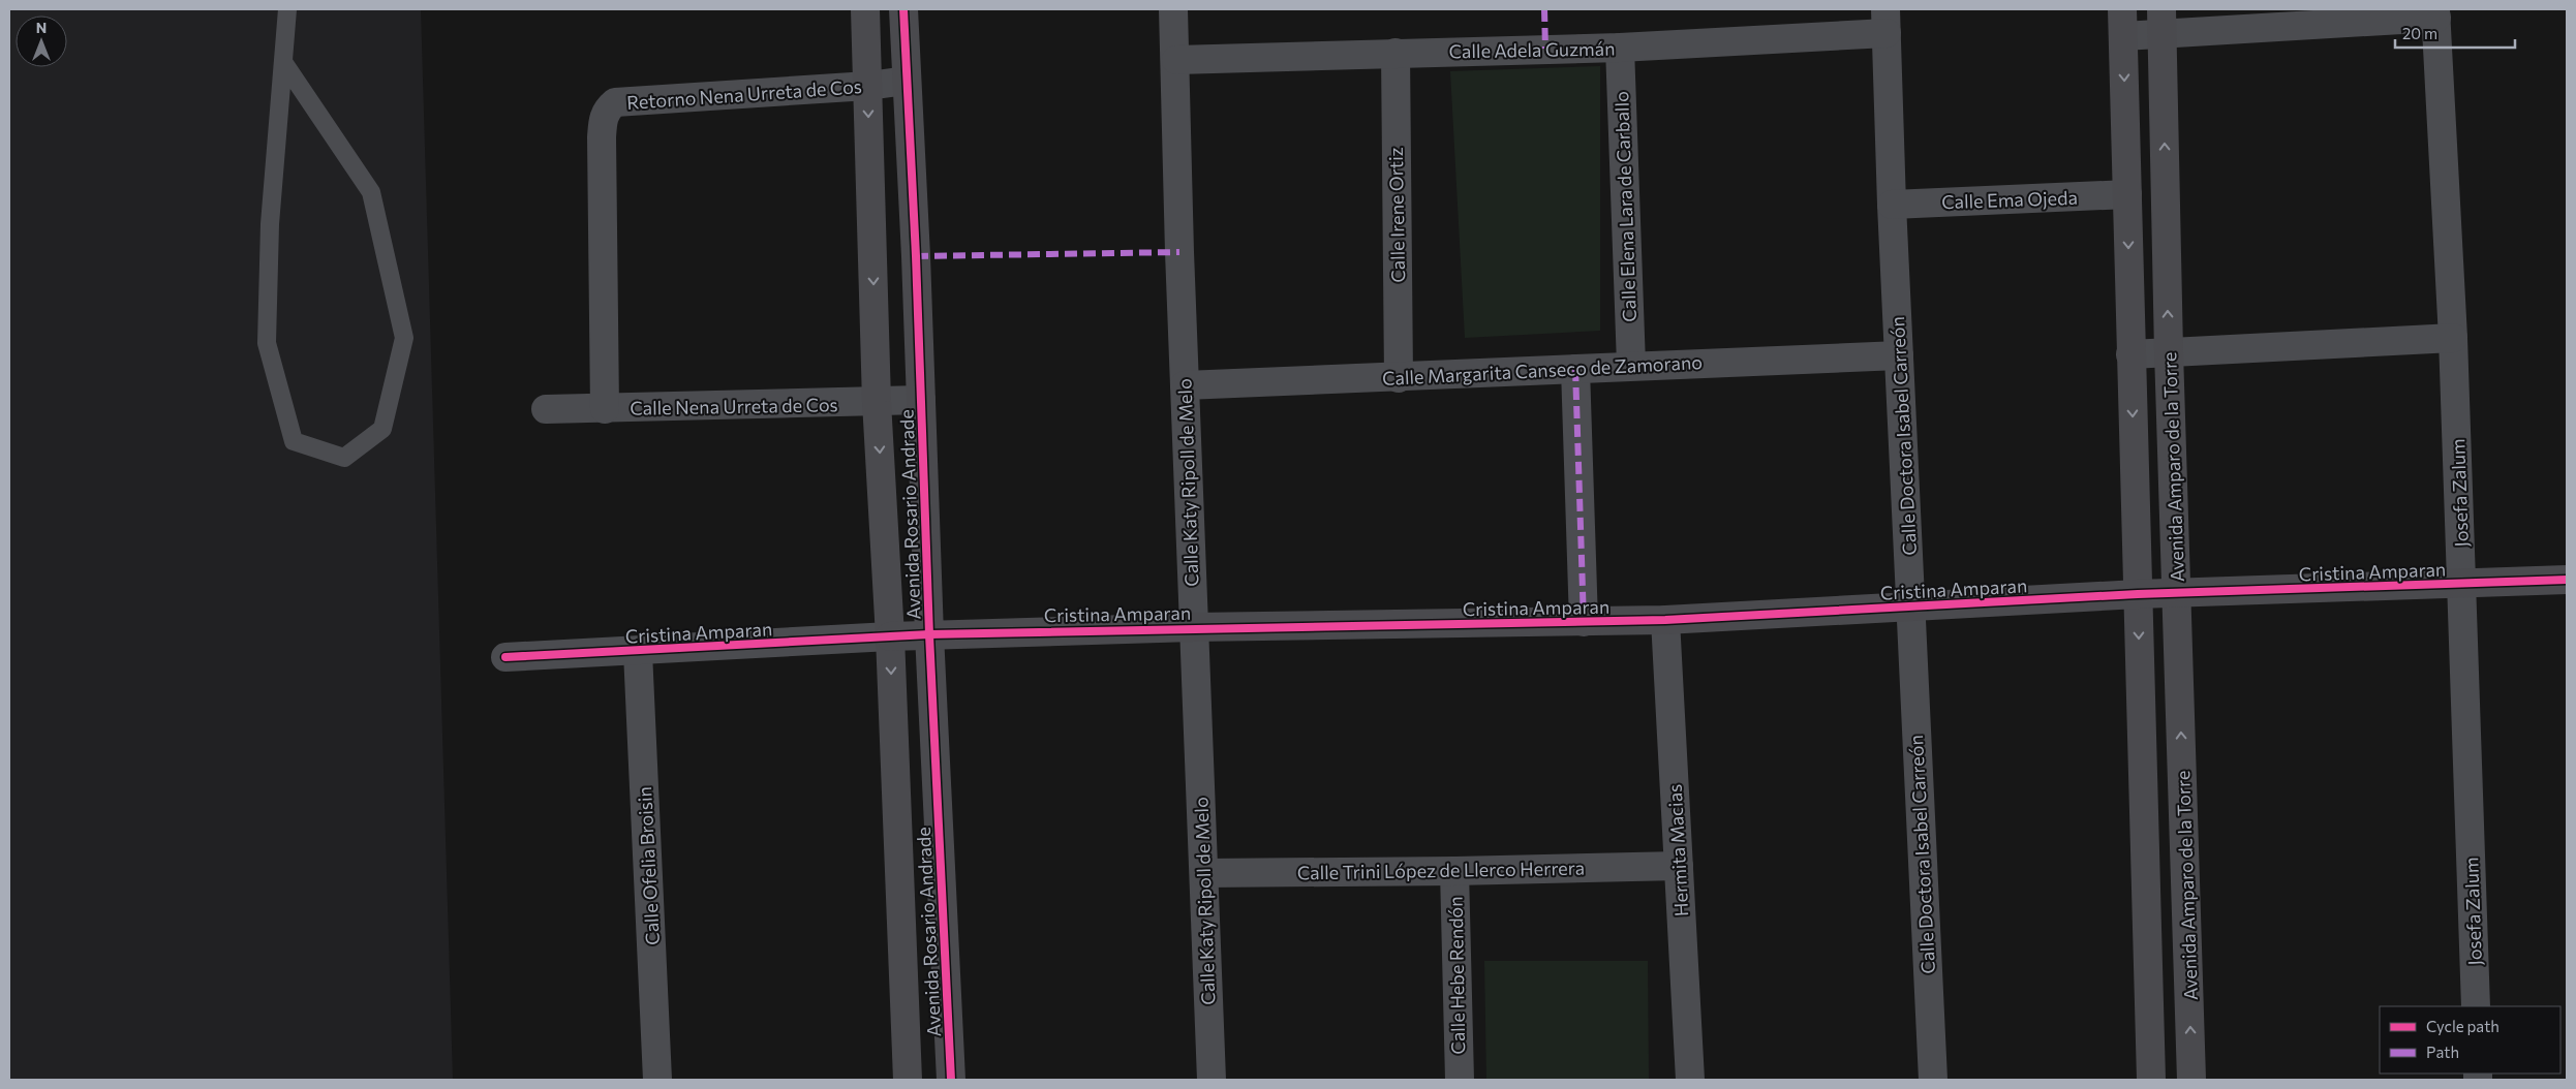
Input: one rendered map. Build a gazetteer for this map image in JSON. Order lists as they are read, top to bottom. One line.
{"streets":{"street":["Calle Adela Guzmán","Retorno Nena Urreta de Cos","Calle Ema Ojeda","Calle Elena Lara de Carballo","Calle Irene Ortiz","Calle Margarita Canseco de Zamorano","Calle Nena Urreta de Cos","Calle Doctora Isabel Carreón","Avenida Amparo de la Torre","Calle Katy Ripoll de Melo","Josefa Zalum","Avenida Rosario Andrade","Cristina Amparan","Hermita Macias","Calle Ofelia Broisin","Calle Trini López de Llerco Herrera","Calle Hebe Rendón"]},"crossings":[["Calle Adela Guzmán","Calle Elena Lara de Carballo"],["Calle Adela Guzmán","Calle Irene Ortiz"],["Calle Adela Guzmán","Calle Doctora Isabel Carreón"],["Calle Adela Guzmán","Calle Katy Ripoll de Melo"],["Retorno Nena Urreta de Cos","Calle Nena Urreta de Cos"],["Retorno Nena Urreta de Cos","Avenida Rosario Andrade"],["Calle Ema Ojeda","Calle Doctora Isabel Carreón"],["Calle Ema Ojeda","Avenida Amparo de la Torre"],["Calle Elena Lara de Carballo","Calle Margarita Canseco de Zamorano"],["Calle Irene Ortiz","Calle Margarita Canseco de Zamorano"],["Calle Margarita Canseco de Zamorano","Calle Doctora Isabel Carreón"],["Calle Margarita Canseco de Zamorano","Calle Katy Ripoll de Melo"],["Calle Nena Urreta de Cos","Avenida Rosario Andrade"],["Calle Doctora Isabel Carreón","Cristina Amparan"],["Avenida Amparo de la Torre","Cristina Amparan"],["Calle Katy Ripoll de Melo","Cristina Amparan"],["Calle Katy Ripoll de Melo","Calle Trini López de Llerco Herrera"],["Josefa Zalum","Cristina Amparan"],["Avenida Rosario Andrade","Cristina Amparan"],["Cristina Amparan","Hermita Macias"],["Cristina Amparan","Calle Ofelia Broisin"],["Hermita Macias","Calle Trini López de Llerco Herrera"],["Calle Trini López de Llerco Herrera","Calle Hebe Rendón"]],"legend":["Cycle path","Path"],"scale_bar":"20 m","north":"top"}
